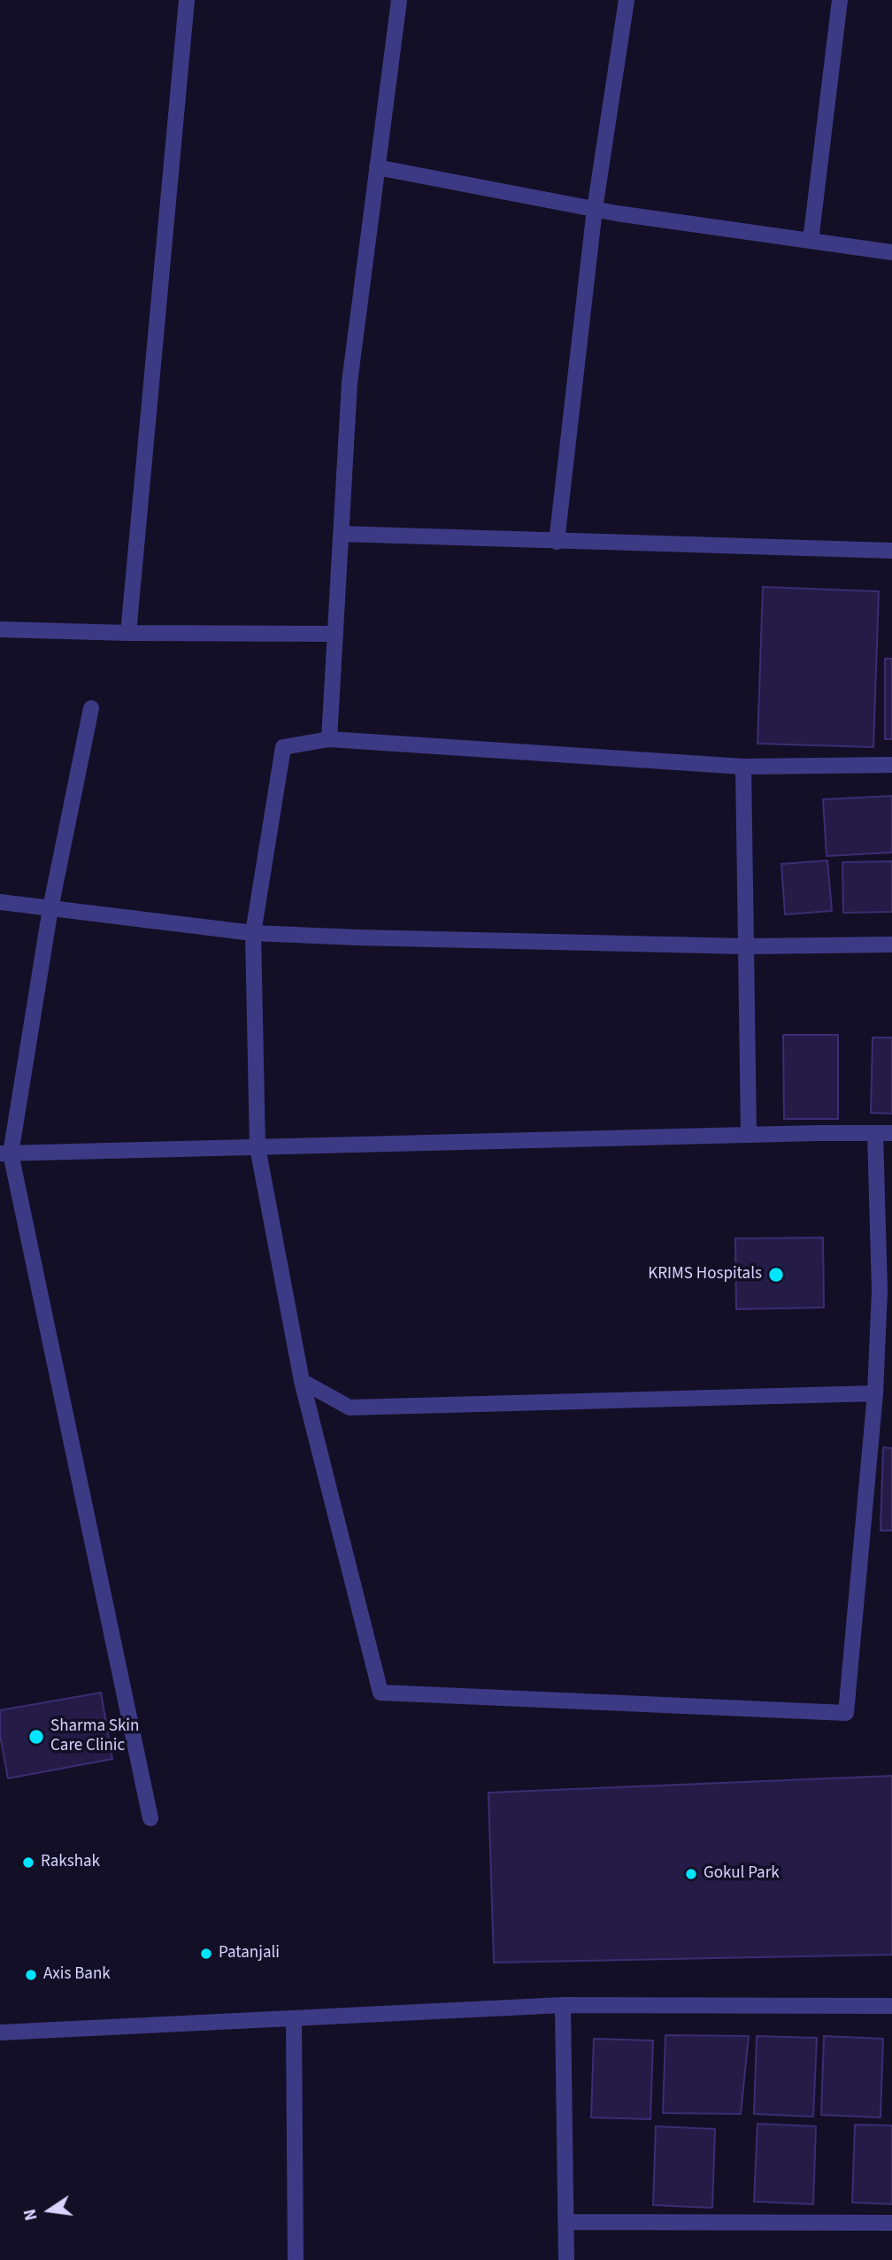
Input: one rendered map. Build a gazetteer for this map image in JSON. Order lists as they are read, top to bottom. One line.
{"places":["KRIMS Hospitals","Sharma Skin Care Clinic","Rakshak","Gokul Park","Patanjali","Axis Bank"],"north":"left"}
